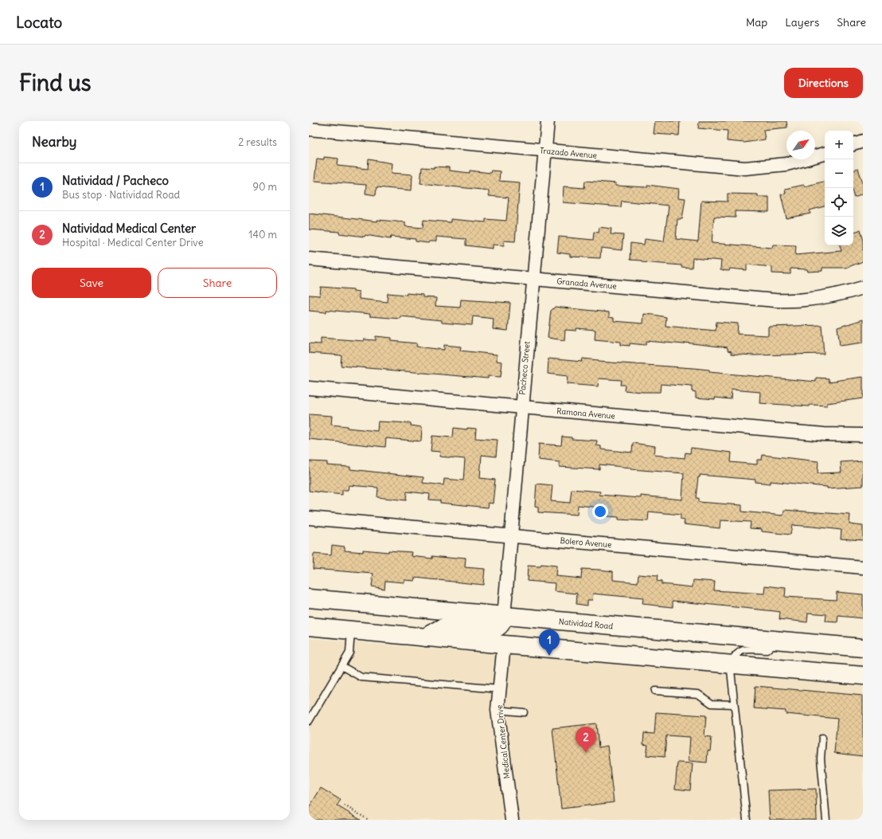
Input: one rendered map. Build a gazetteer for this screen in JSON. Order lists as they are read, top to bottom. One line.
{"streets":{"main road":["Natividad Road"],"street":["Trazado Avenue","Granada Avenue","Pacheco Street","Ramona Avenue","Bolero Avenue","Medical Center Drive"]},"crossings":[["Trazado Avenue","Pacheco Street"],["Granada Avenue","Pacheco Street"],["Pacheco Street","Ramona Avenue"],["Pacheco Street","Bolero Avenue"],["Pacheco Street","Natividad Road"]],"north":"top right","page":{"header":"Locato","nav":["Map","Layers","Share"],"buttons":["Directions",["Save","Share"]],"title":"Find us","heading":["Nearby","2 results"],"map_buttons":["+","−"],"list":[{"mark":"1","name":"Natividad / Pacheco","note":"Bus stop · Natividad Road","value":"90 m"},{"mark":"2","name":"Natividad Medical Center","note":"Hospital · Medical Center Drive","value":"140 m"}],"pins":["1","2"]}}
